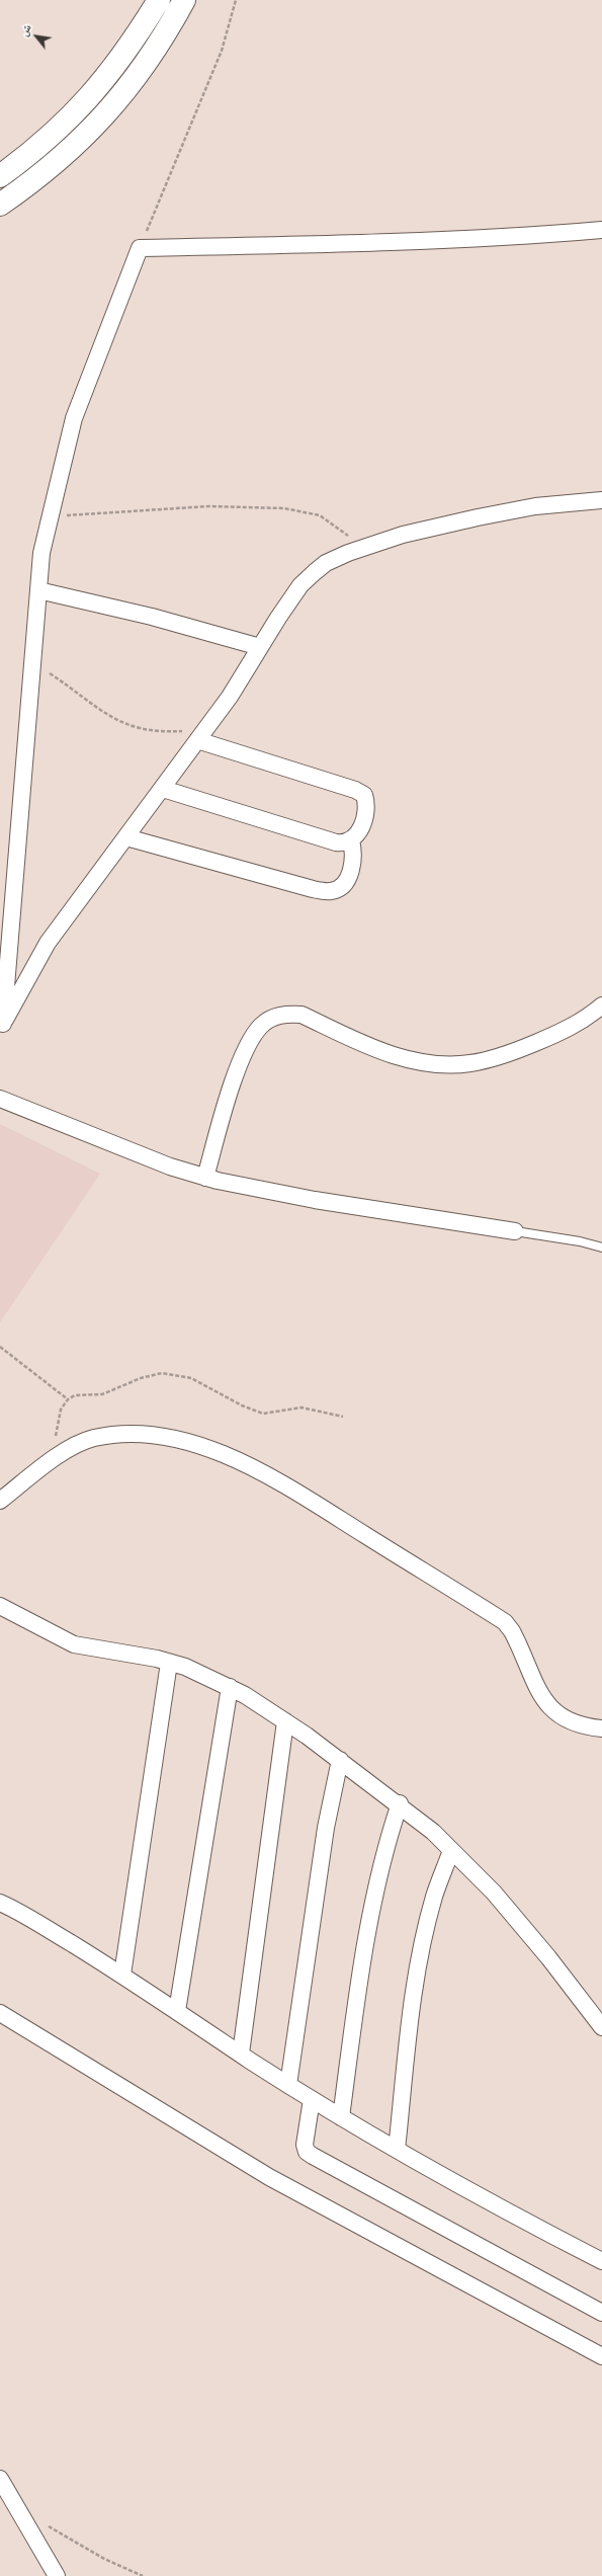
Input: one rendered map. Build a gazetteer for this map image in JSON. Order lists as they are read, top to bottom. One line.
{"north":"top left"}
